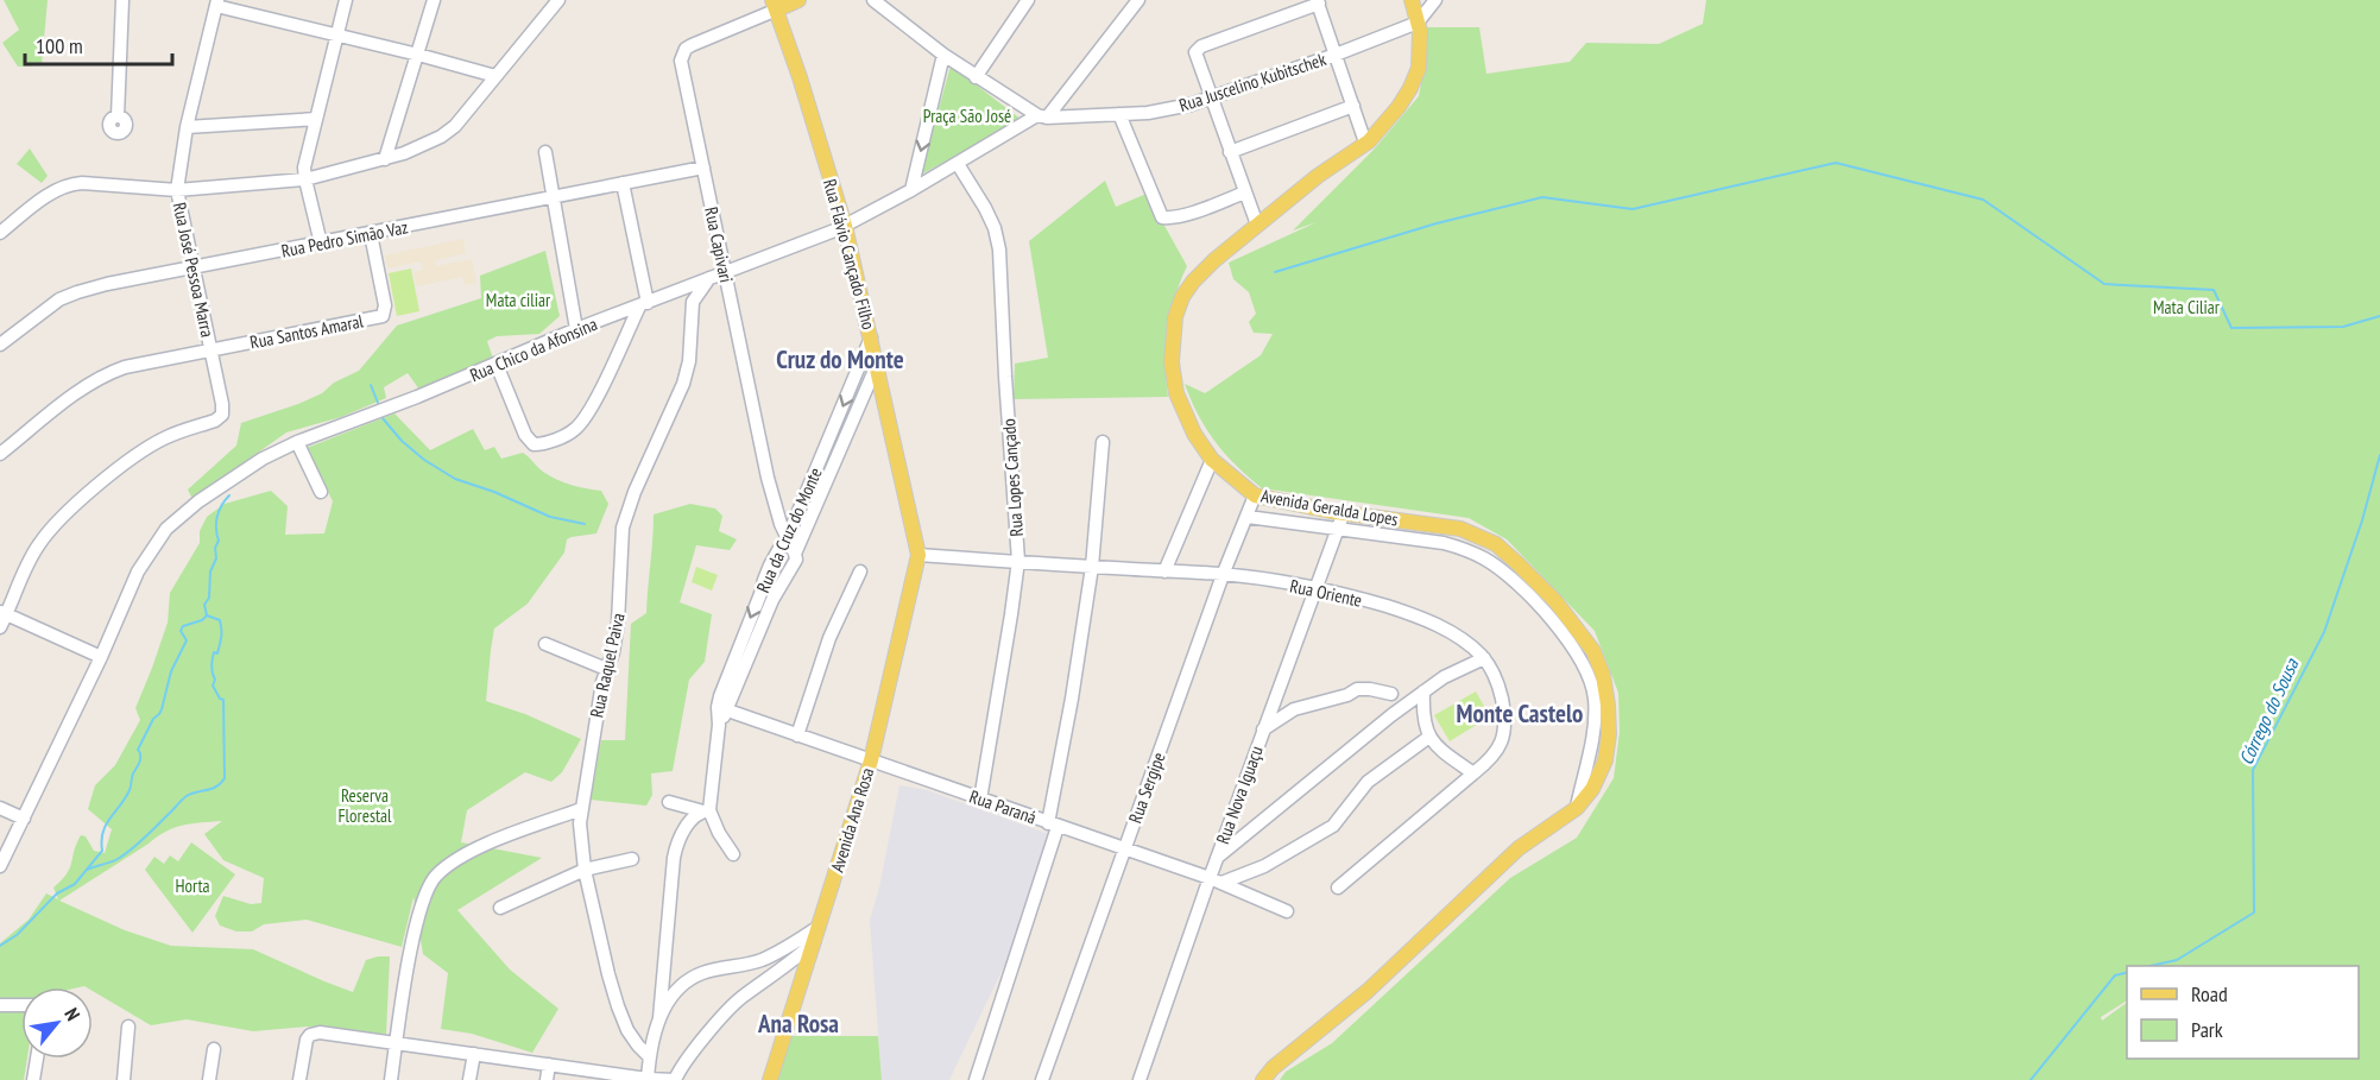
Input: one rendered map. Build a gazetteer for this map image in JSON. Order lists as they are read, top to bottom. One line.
{"streets":{"main road":["Rua Flávio Cançado Filho","Avenida Geralda Lopes","Avenida Ana Rosa"],"street":["Rua Juscelino Kubitschek","Rua Pedro Simão Vaz","Rua Capivari","Rua José Pessoa Marra","Rua Santos Amaral","Rua Chico da Afonsina","Rua Lopes Cançado","Rua da Cruz do Monte","Rua Oriente","Rua Raquel Paiva","Rua Sergipe","Rua Nova Iguaçu","Rua Paraná"]},"crossings":[["Rua Juscelino Kubitschek","Avenida Geralda Lopes"],["Rua Pedro Simão Vaz","Rua Capivari"],["Rua Pedro Simão Vaz","Rua José Pessoa Marra"],["Rua Pedro Simão Vaz","Rua Santos Amaral"],["Rua Capivari","Rua Flávio Cançado Filho"],["Rua Capivari","Rua Chico da Afonsina"],["Rua Capivari","Rua da Cruz do Monte"],["Rua Flávio Cançado Filho","Rua Chico da Afonsina"],["Rua Flávio Cançado Filho","Rua da Cruz do Monte"],["Rua Flávio Cançado Filho","Rua Oriente"],["Rua Flávio Cançado Filho","Avenida Ana Rosa"],["Rua José Pessoa Marra","Rua Santos Amaral"],["Rua Chico da Afonsina","Rua Raquel Paiva"],["Rua Lopes Cançado","Rua Oriente"],["Rua Lopes Cançado","Rua Paraná"],["Avenida Geralda Lopes","Rua Sergipe"],["Avenida Geralda Lopes","Rua Nova Iguaçu"],["Rua da Cruz do Monte","Rua Paraná"],["Rua Oriente","Rua Sergipe"],["Rua Oriente","Rua Nova Iguaçu"],["Rua Oriente","Avenida Ana Rosa"],["Rua Sergipe","Rua Paraná"],["Rua Nova Iguaçu","Rua Paraná"],["Rua Paraná","Avenida Ana Rosa"]],"districts":["Cruz do Monte","Monte Castelo","Ana Rosa"],"water":["Córrego do Sousa"],"parks":["Praça São José","Mata ciliar","Mata Ciliar","Reserva Florestal","Horta"],"legend":["Road","Park"],"scale_bar":"100 m","north":"top right"}
